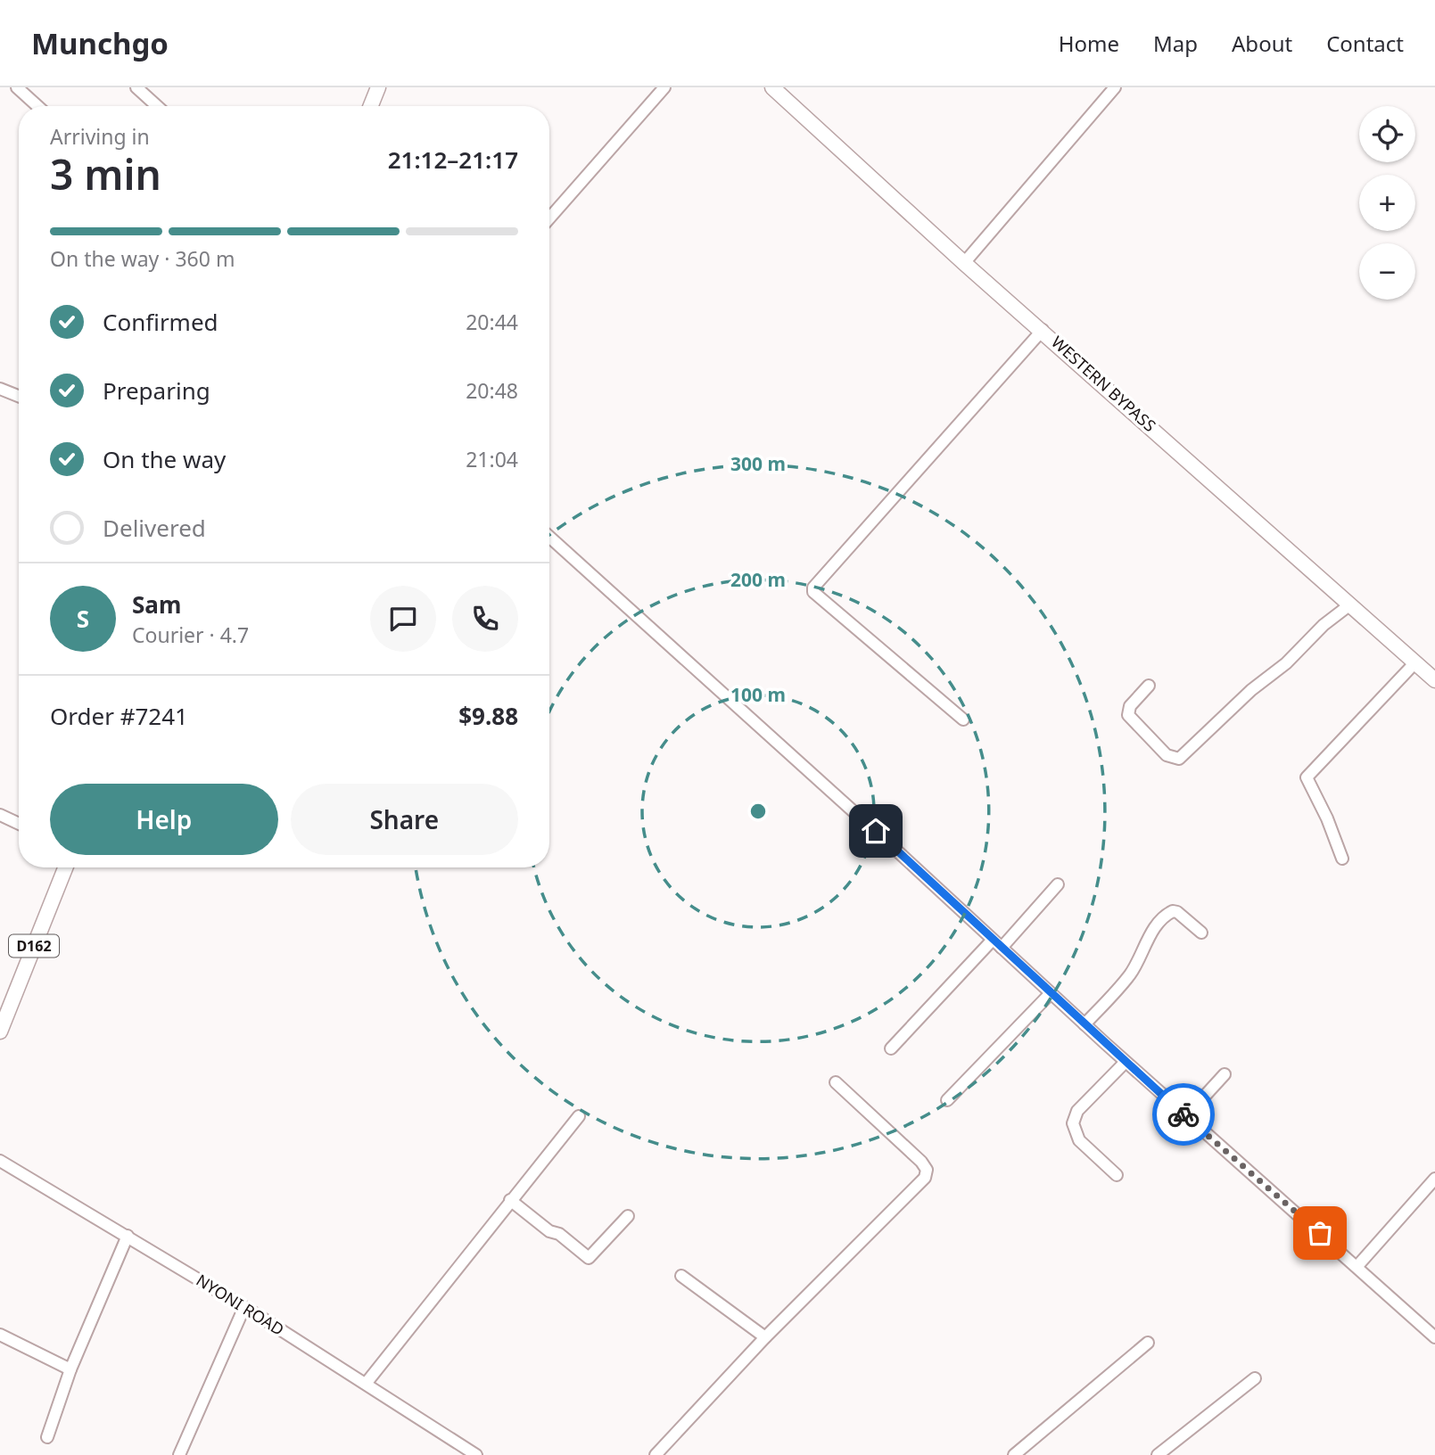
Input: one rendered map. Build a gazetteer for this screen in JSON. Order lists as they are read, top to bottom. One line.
{"streets":{"main road":["WESTERN BYPASS","D162"],"street":["NYONI ROAD"]},"page":{"header":"Munchgo","nav":["Home","Map","About","Contact"],"map_buttons":["+","−"],"heading":["3 min","Arriving in","21:12–21:17"],"panel":["Sam","Courier · 4.7","Order #7241","$9.88"],"bar":"On the way · 360 m","list":[["Confirmed","20:44"],["Preparing","20:48"],["On the way","21:04"],"Delivered"],"round":"S","buttons":["Help","Share"]},"rings":["300 m","200 m","100 m"]}
